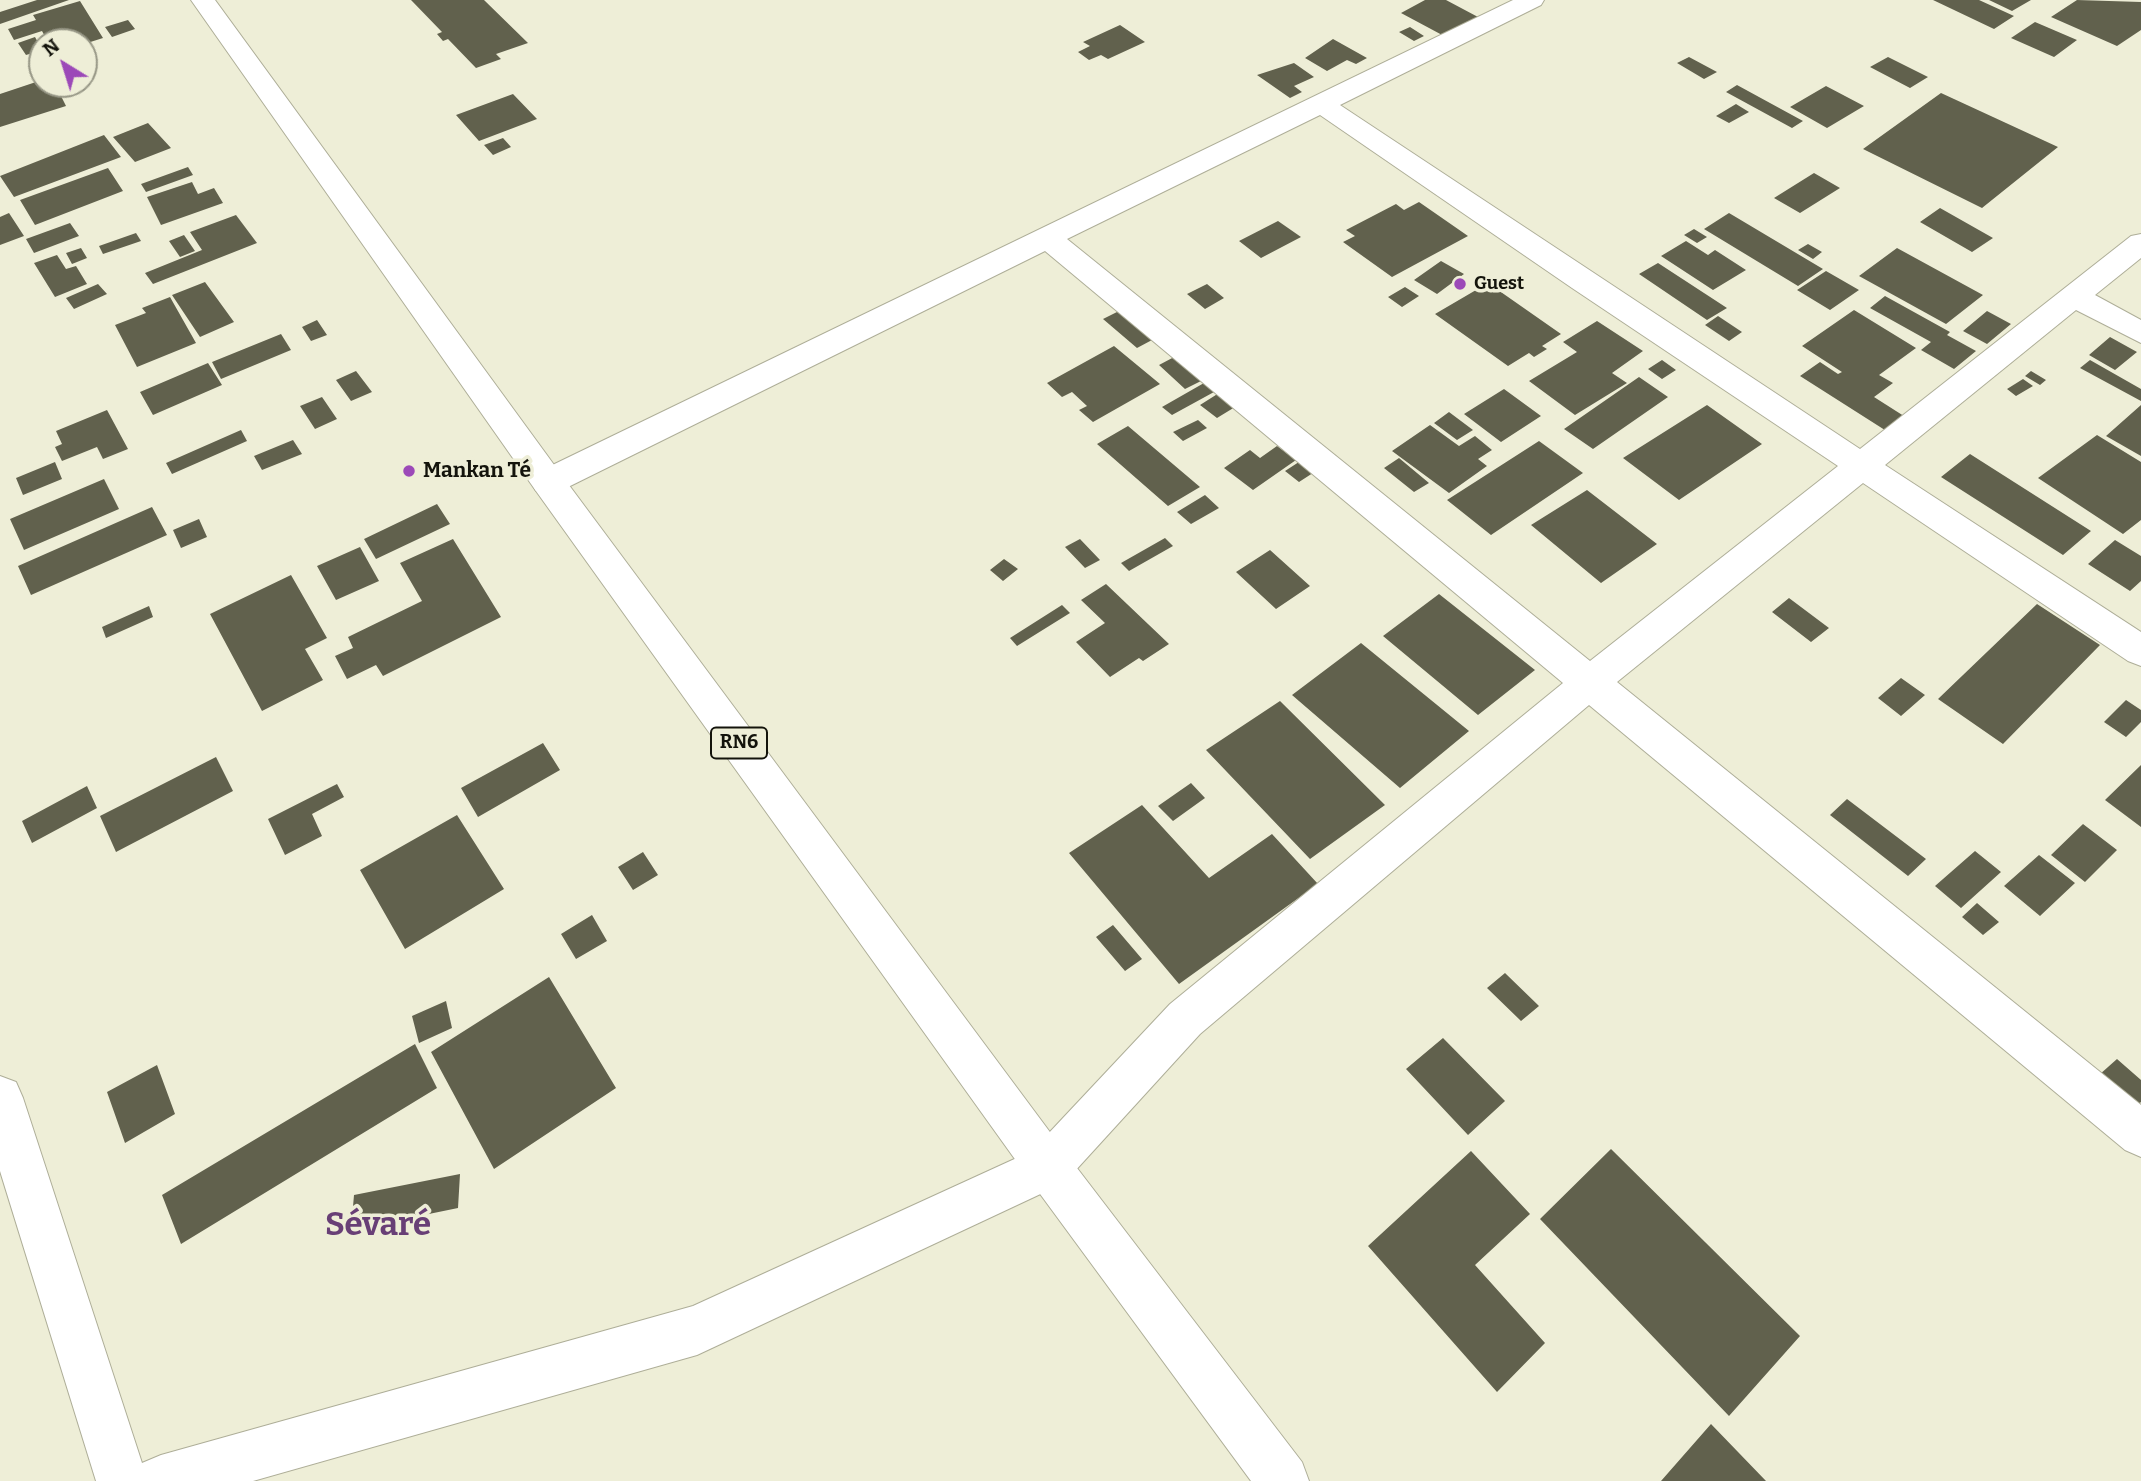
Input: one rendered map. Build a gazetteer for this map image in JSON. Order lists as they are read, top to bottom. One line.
{"streets":{"street":["RN6"]},"districts":["Sévaré"],"places":["Guest","Mankan Té"],"north":"top left"}
